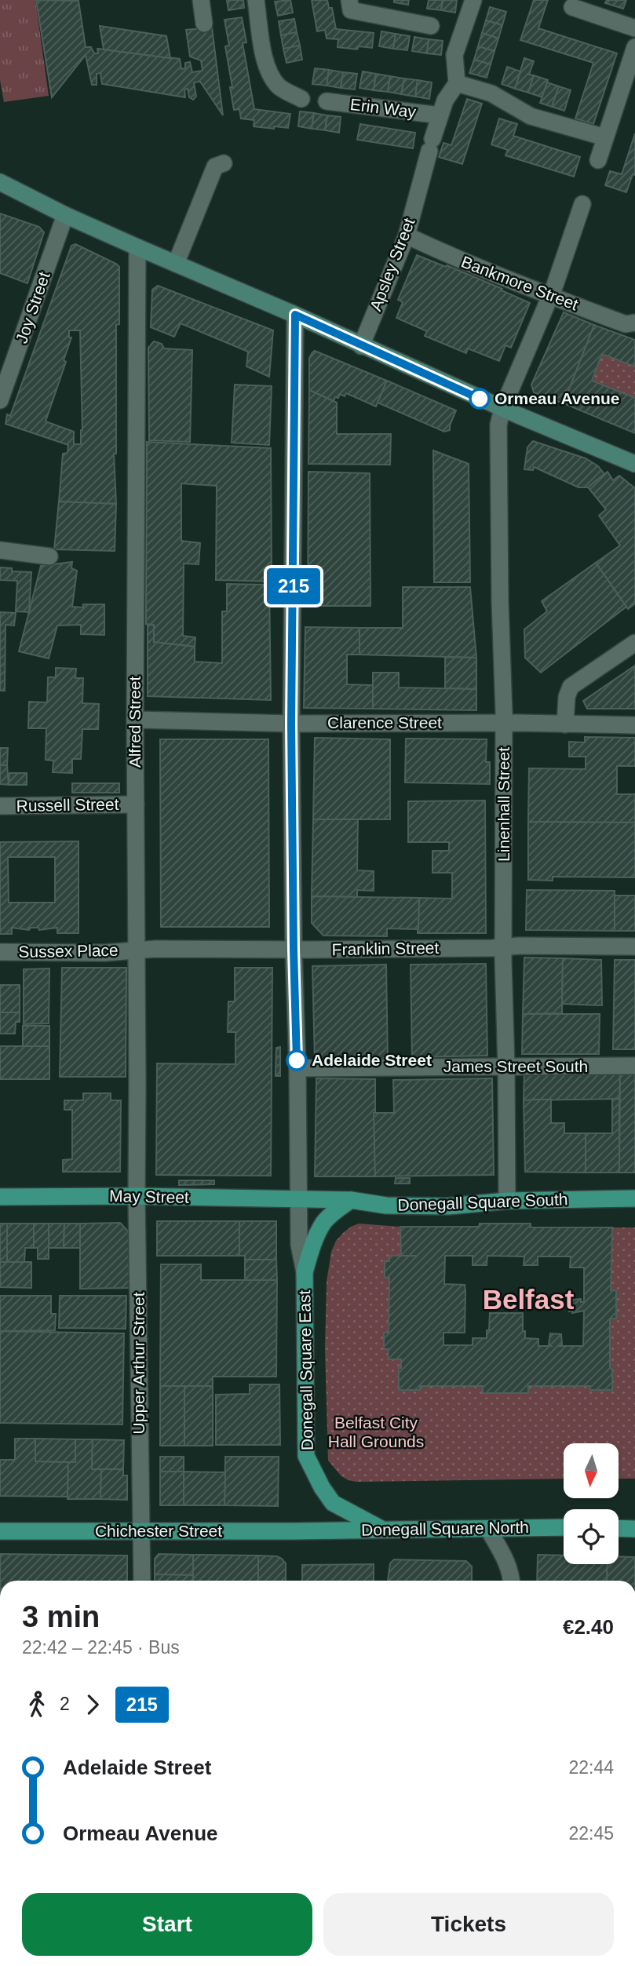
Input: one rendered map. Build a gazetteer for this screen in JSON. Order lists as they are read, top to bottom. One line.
{"streets":{"main road":["May Street","Donegall Square South","Donegall Square East","Donegall Square North","Chichester Street"],"street":["Erin Way","Apsley Street","Bankmore Street","Joy Street","Alfred Street","Clarence Street","Linenhall Street","Russell Street","Franklin Street","Sussex Place","James Street South","Upper Arthur Street"]},"crossings":[["Erin Way","Apsley Street"],["Apsley Street","Bankmore Street"],["Bankmore Street","Linenhall Street"],["Alfred Street","Clarence Street"],["Alfred Street","Russell Street"],["Alfred Street","Franklin Street"],["Alfred Street","Sussex Place"],["Alfred Street","May Street"],["Alfred Street","Upper Arthur Street"],["Clarence Street","Linenhall Street"],["Linenhall Street","Franklin Street"],["Linenhall Street","James Street South"],["Linenhall Street","Donegall Square South"],["Franklin Street","Sussex Place"],["May Street","Donegall Square South"],["May Street","Upper Arthur Street"],["May Street","Donegall Square East"],["Donegall Square South","Donegall Square East"],["Upper Arthur Street","Chichester Street"],["Donegall Square East","Donegall Square North"],["Donegall Square North","Chichester Street"]],"districts":["Belfast"],"parks":["Belfast City Hall Grounds"],"places":["Ormeau Avenue","Adelaide Street"],"lines":["bus line 215"],"north":"bottom","page":{"on_map":"215","heading":["3 min","22:42 – 22:45 · Bus","€2.40"],"legs":["2","215"],"list":[{"name":"Adelaide Street","value":"22:44"},{"name":"Ormeau Avenue","value":"22:45"}],"buttons":["Start","Tickets"]}}
